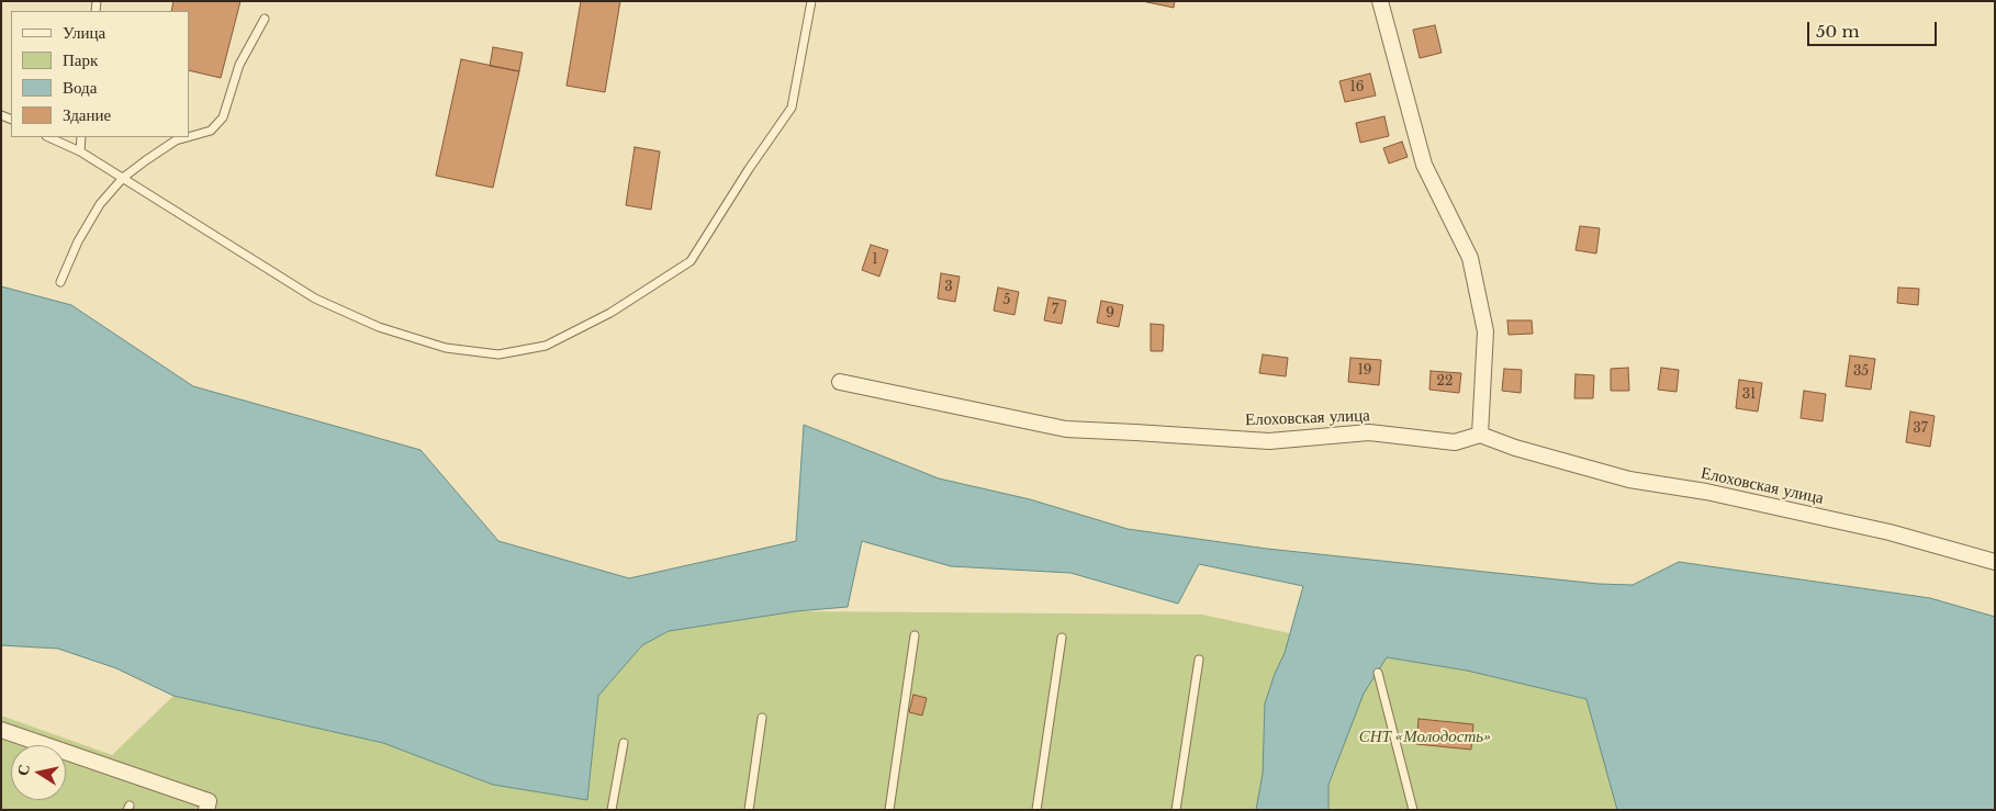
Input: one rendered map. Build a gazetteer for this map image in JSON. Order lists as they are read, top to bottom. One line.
{"streets":{"street":["Елоховская улица"]},"parks":["СНТ «Молодость»"],"house_numbers":["16","1","3","5","7","9","19","35","22","31","37"],"legend":["Улица","Парк","Вода","Здание"],"scale_bar":"50 m","north":"left"}
